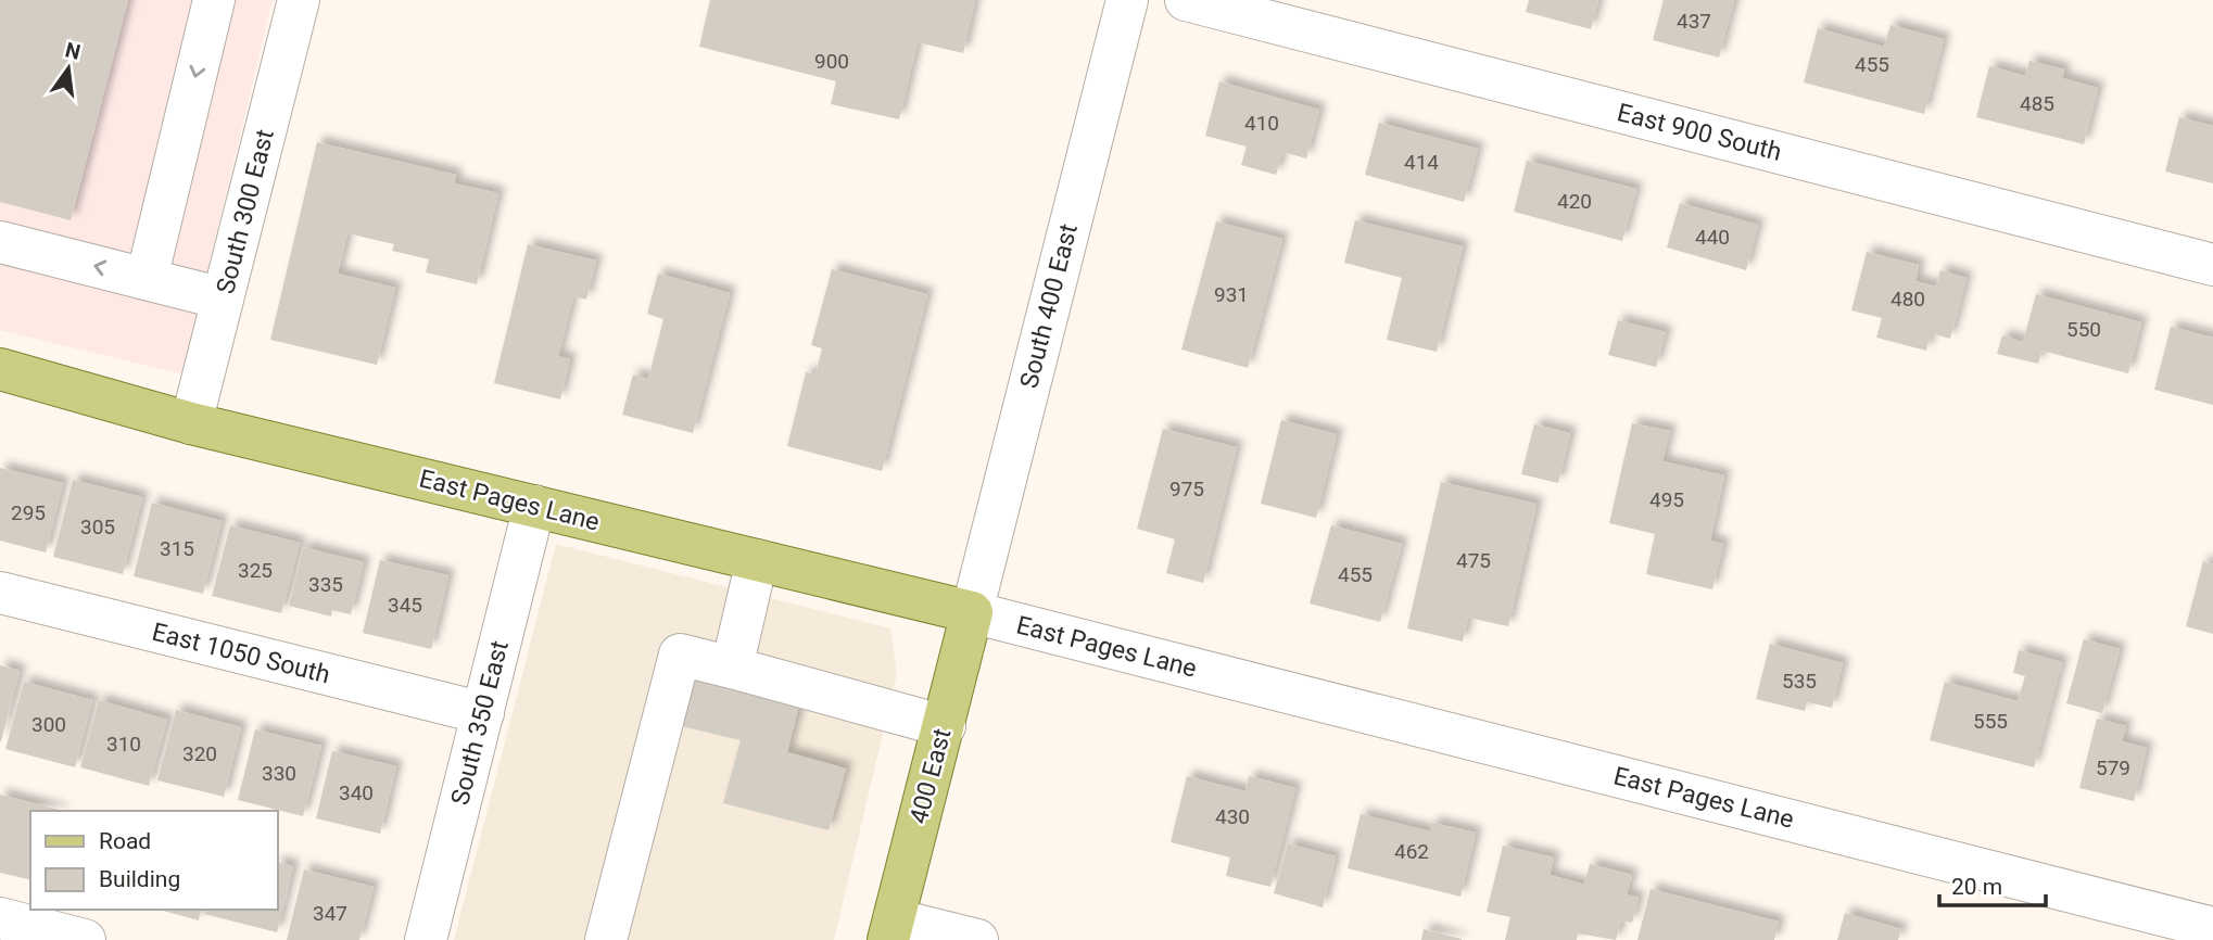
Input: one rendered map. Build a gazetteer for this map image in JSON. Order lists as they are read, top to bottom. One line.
{"streets":{"main road":["East Pages Lane","400 East"],"street":["East 900 South","South 300 East","South 400 East","East 1050 South","South 350 East"]},"crossings":[["South 300 East","East Pages Lane"],["South 400 East","East Pages Lane"],["South 400 East","400 East"],["East Pages Lane","South 350 East"],["East Pages Lane","400 East"],["East 1050 South","South 350 East"]],"house_numbers":["437","900","455","485","410","414","420","440","931","480","550","975","495","295","305","315","475","325","455","335","345","535","555","300","310","320","579","330","340","430","462","347"],"legend":["Road","Building"],"scale_bar":"20 m","north":"top"}
